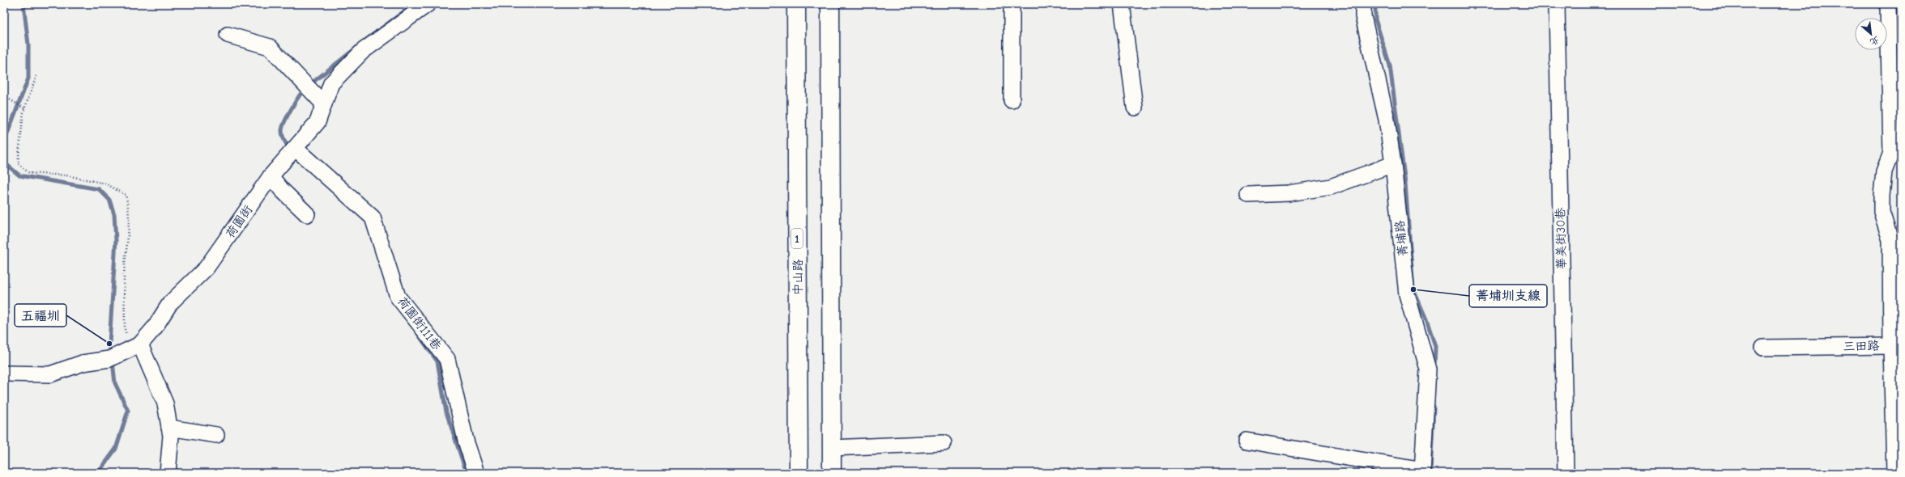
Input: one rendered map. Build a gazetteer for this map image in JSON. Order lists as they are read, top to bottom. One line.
{"streets":{"main road":["1","中山路"],"lane":["荷園街","菁埔路","華美街30巷","荷園街111巷","三田路"]},"crossings":[["荷園街","荷園街111巷"]],"places":["菁埔圳支線","五福圳"],"north":"bottom right"}
